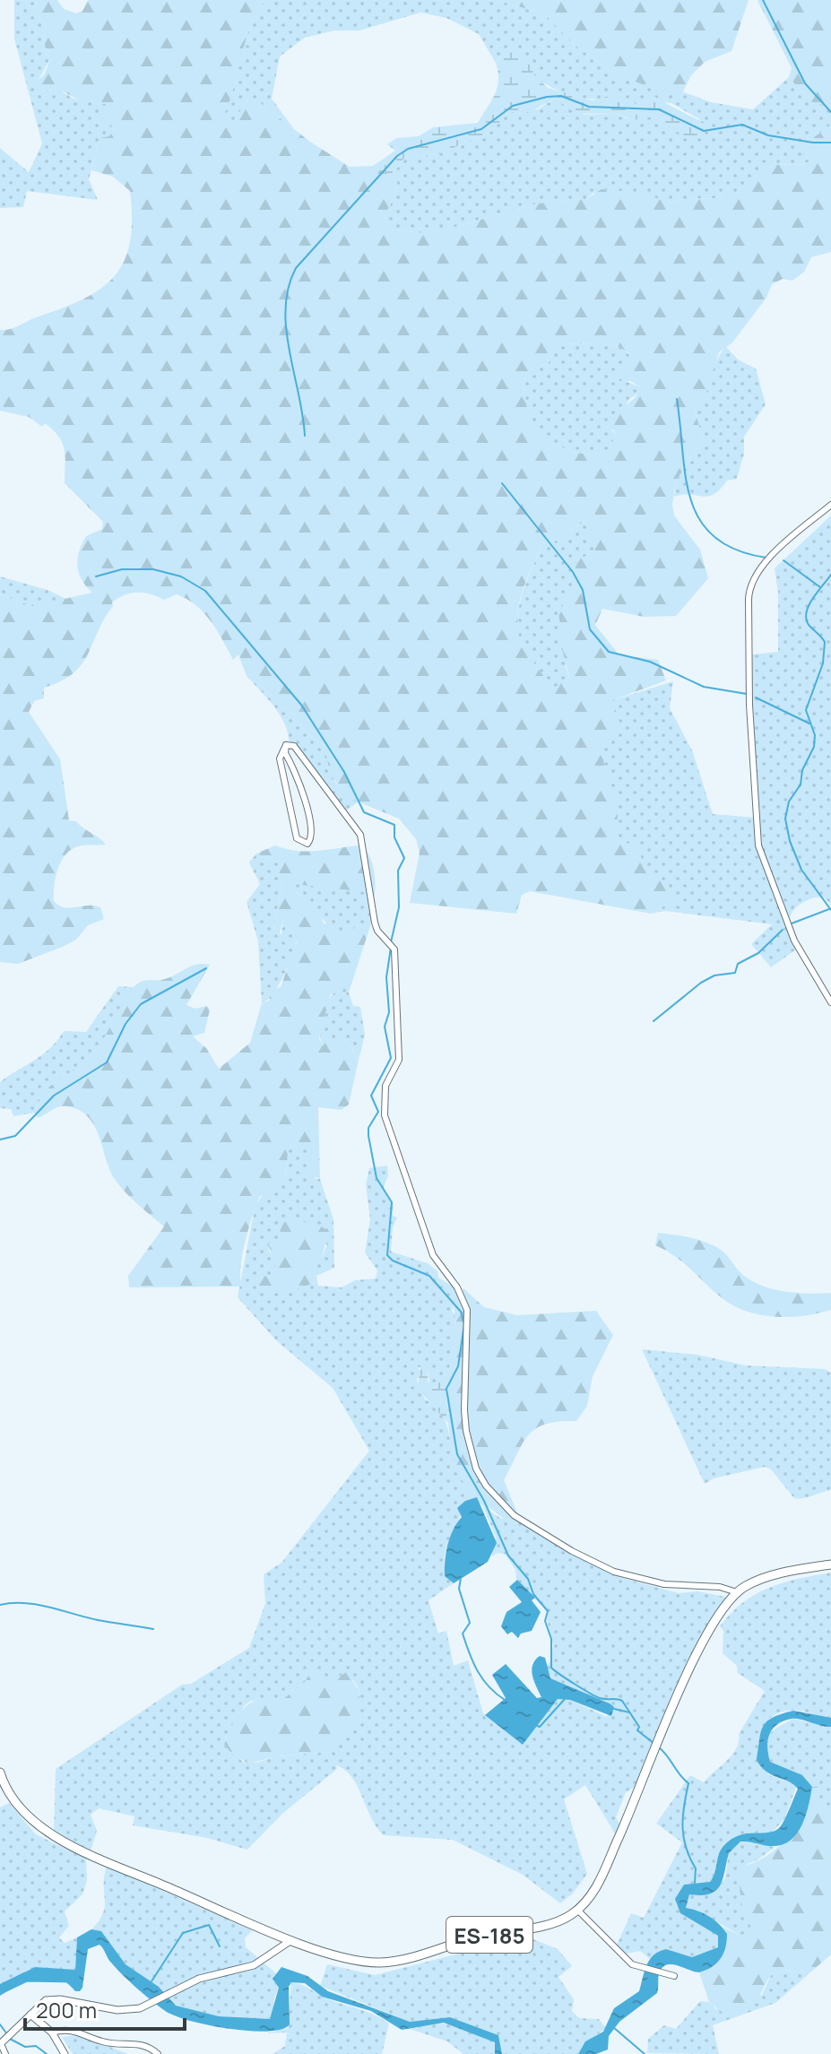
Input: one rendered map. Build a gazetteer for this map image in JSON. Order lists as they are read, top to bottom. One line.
{"streets":{"main road":["ES-185"]},"scale_bar":"200 m"}
